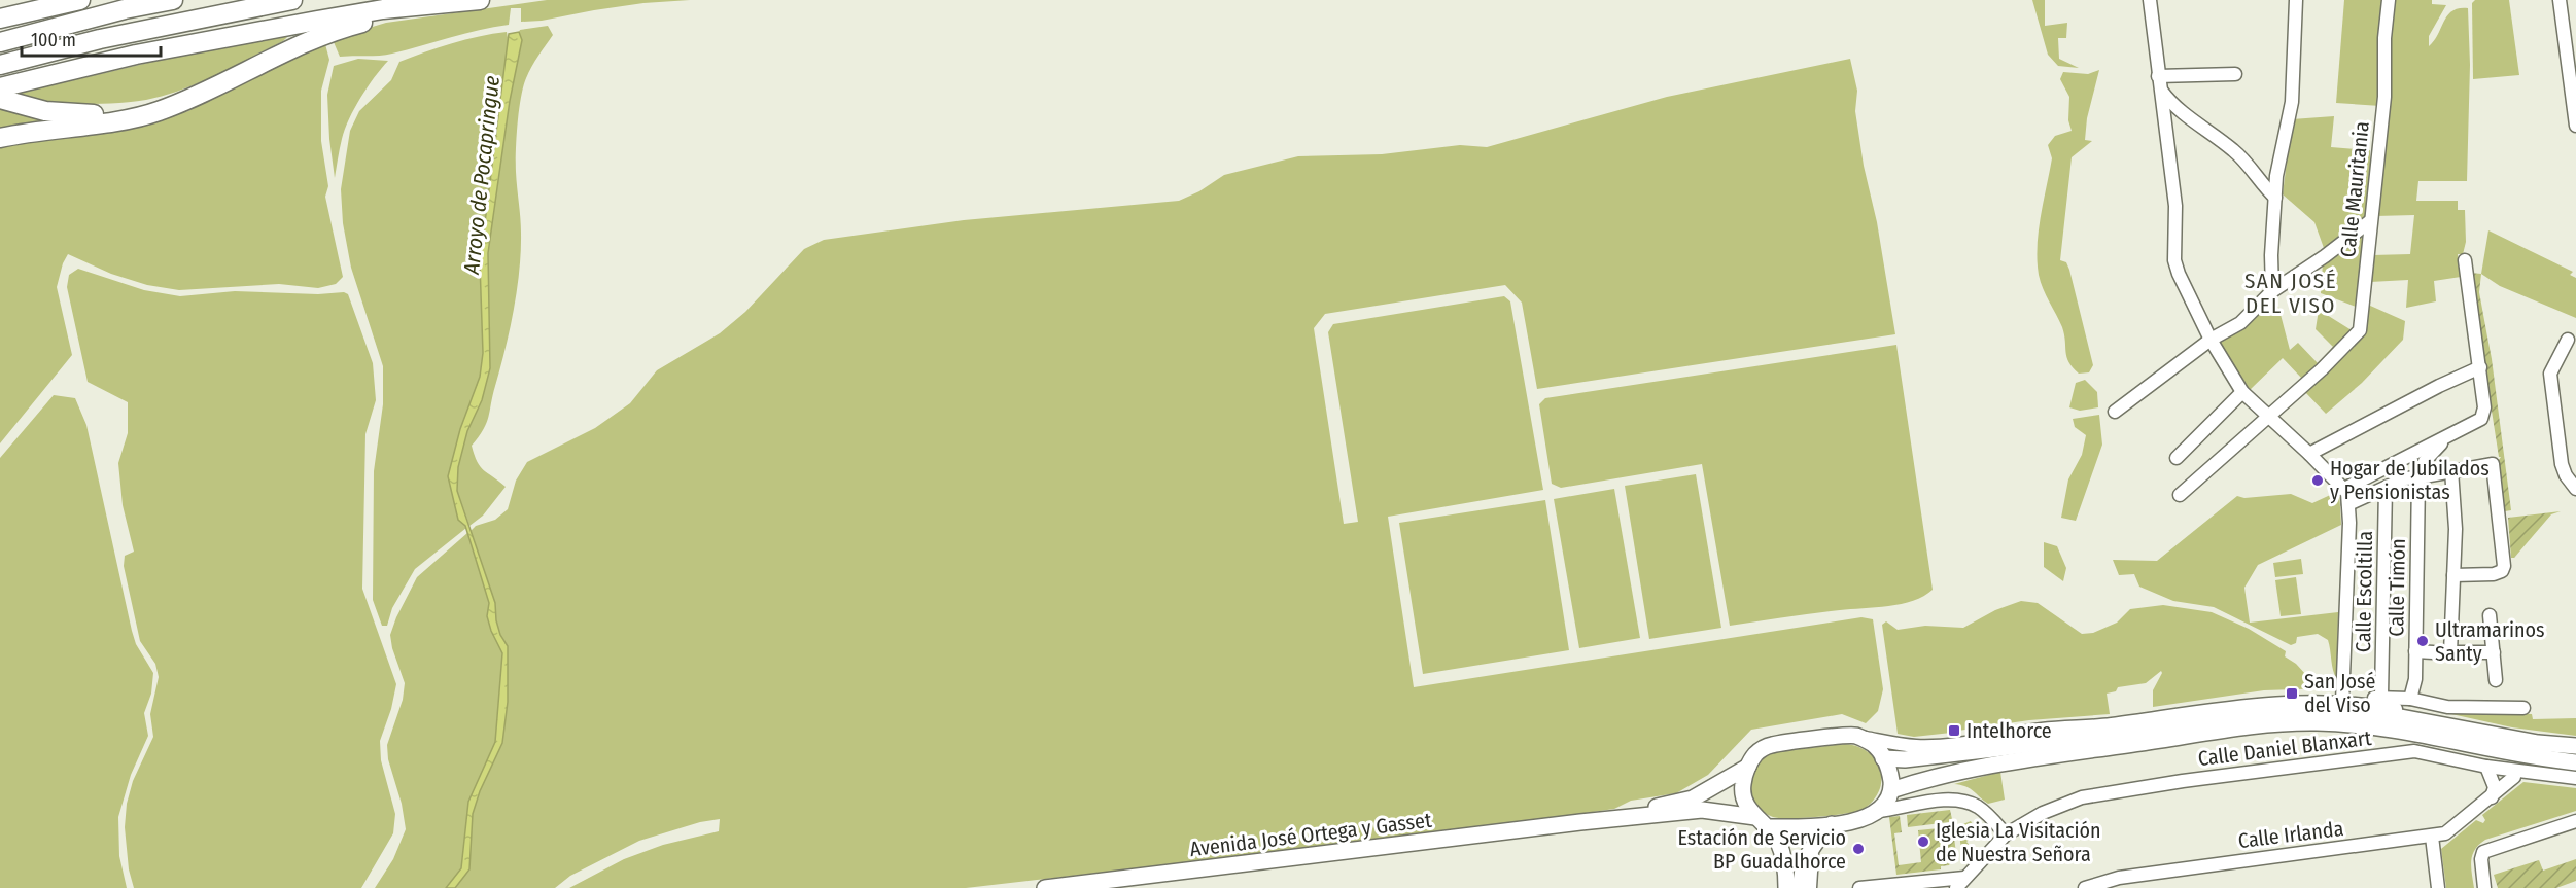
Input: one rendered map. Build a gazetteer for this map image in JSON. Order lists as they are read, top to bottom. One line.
{"streets":{"main road":["Avenida José Ortega y Gasset"],"street":["Calle Mauritania","Calle Timón","Calle Escoltilla","Calle Daniel Blanxart","Calle Irlanda"]},"districts":["SAN JOSÉ DEL VISO"],"water":["Arroyo de Pocapringue"],"places":{"other":["Hogar de Jubilados y Pensionistas","Ultramarinos Santy","Iglesia La Visitación de Nuestra Señora","Estación de Servicio BP Guadalhorce"],"transit":["San José del Viso","Intelhorce"]},"scale_bar":"100 m"}
